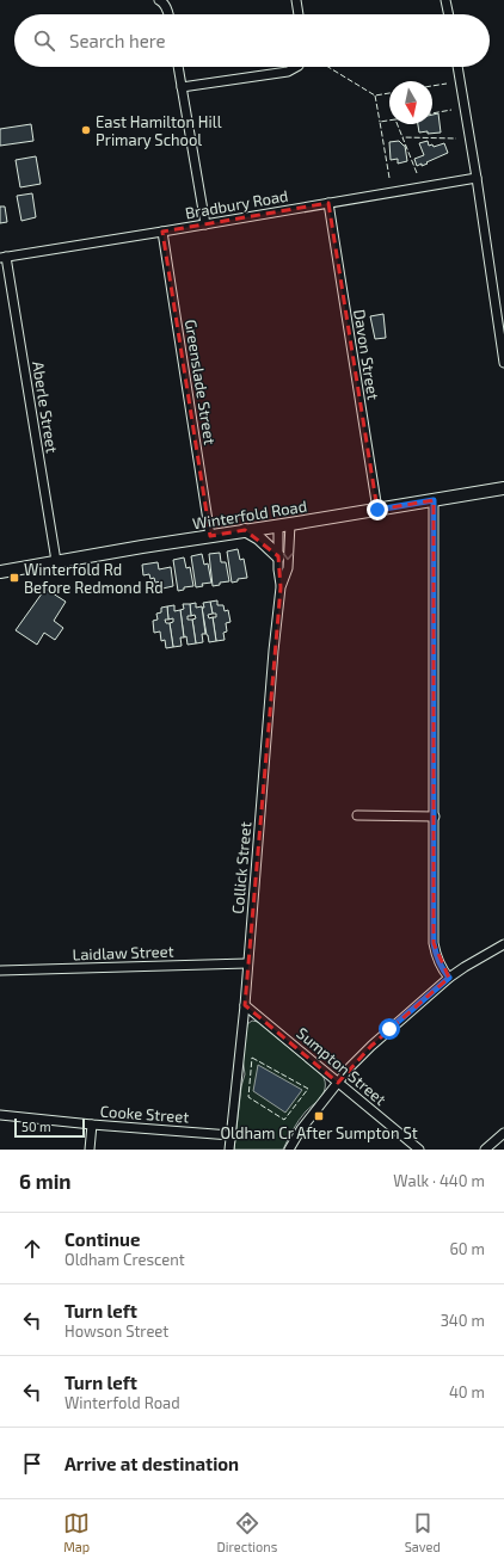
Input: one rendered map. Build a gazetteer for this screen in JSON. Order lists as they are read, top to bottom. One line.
{"streets":{"main road":["Winterfold Road"],"street":["Bradbury Road","Davon Street","Greenslade Street","Aberle Street","Collick Street","Laidlaw Street","Sumpton Street","Cooke Street"]},"crossings":[["Bradbury Road","Davon Street"],["Bradbury Road","Greenslade Street"],["Bradbury Road","Aberle Street"],["Davon Street","Winterfold Road"],["Greenslade Street","Winterfold Road"],["Aberle Street","Winterfold Road"],["Winterfold Road","Collick Street"],["Collick Street","Laidlaw Street"],["Collick Street","Sumpton Street"],["Collick Street","Cooke Street"]],"places":{"other":["East Hamilton Hill Primary School"],"transit":["Winterfold Rd Before Redmond Rd","Oldham Cr After Sumpton St"]},"scale_bar":"50 m","north":"bottom","page":{"search":"Search here","scale":"50 m","heading":["6 min","Walk · 440 m"],"list":[["Continue","Oldham Crescent","60 m"],["Turn left","Howson Street","340 m"],["Turn left","Winterfold Road","40 m"],"Arrive at destination"],"nav":["Map","Directions","Saved"]}}
